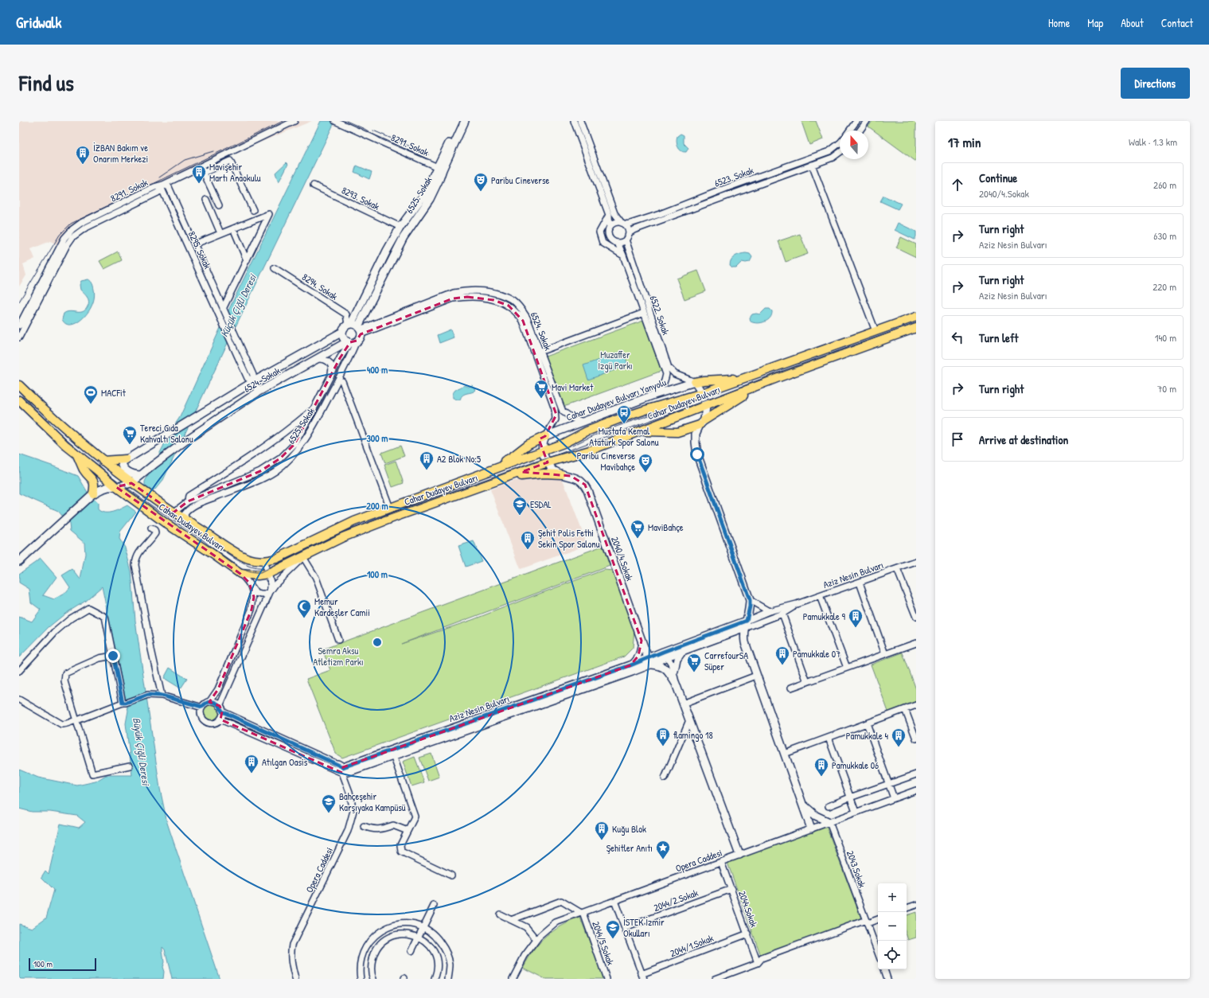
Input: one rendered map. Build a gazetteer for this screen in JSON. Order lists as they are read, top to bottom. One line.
{"streets":{"main road":["Cahar Dudayev Bulvarı"],"street":["8291. Sokak","6523. Sokak","6525. Sokak","8293. Sokak","8295. Sokak","8294. Sokak","6522. Sokak","6524. Sokak","Cahar Dudayev Bulvarı Yanyolu","2040/4.Sokak","Aziz Nesin Bulvarı","Opera Caddesi","2043.Sokak","2044/2.Sokak","2044.Sokak","2044/5.Sokak","2044/1.Sokak"]},"crossings":[["8291. Sokak","6525. Sokak"],["8291. Sokak","8295. Sokak"],["6523. Sokak","6522. Sokak"],["6525. Sokak","8293. Sokak"],["6525. Sokak","8294. Sokak"],["6525. Sokak","6524. Sokak"],["6525. Sokak","Cahar Dudayev Bulvarı"],["8295. Sokak","6524. Sokak"],["8294. Sokak","6524. Sokak"],["6522. Sokak","Cahar Dudayev Bulvarı Yanyolu"],["6524. Sokak","Cahar Dudayev Bulvarı Yanyolu"],["6524. Sokak","Cahar Dudayev Bulvarı"],["2040/4.Sokak","Aziz Nesin Bulvarı"],["Aziz Nesin Bulvarı","Opera Caddesi"],["Opera Caddesi","2043.Sokak"],["Opera Caddesi","2044.Sokak"],["Opera Caddesi","2044/5.Sokak"],["2044/2.Sokak","2044.Sokak"],["2044.Sokak","2044/1.Sokak"]],"water":["Küçük Çiğli Deresi","Büyük Çiğli Deresi"],"parks":["Muzaffer İzgü Parkı","Semra Aksu Atletizm Parkı"],"places":{"building":["İZBAN Bakım ve Onarım Merkezi","Mavişehir Martı Anaokulu","A2 Blok No:5","Şehit Polis Fethi Sekin Spor Salonu","Pamukkale 9","Pamukkale 07","flamingo 18","Pamukkale 4","Atılgan Oasis","Pamukkale 06","Kuğu Blok"],"theatre":["Paribu Cineverse","Paribu Cineverse Mavibahçe"],"supermarket":["Mavi Market","Tereci Gıda Kahvaltı Salonu","MaviBahçe","CarrefourSA Süper"],"sports":["MACFit"],"bus stop":["Mustafa Kemal Atatürk Spor Salonu"],"school or university":["ESDAL","Bahçeşehir Karşıyaka Kampüsü","İSTEK İzmir Okulları"],"mosque":["Memur Kardeşler Camii"],"place":["Şehitler Anıtı"]},"scale_bar":"100 m","north":"top","page":{"header":"Gridwalk","nav":["Home","Map","About","Contact"],"title":"Find us","buttons":"Directions","heading":["17 min","Walk · 1.3 km"],"list":[["Continue","2040/4.Sokak","260 m"],["Turn right","Aziz Nesin Bulvarı","630 m"],["Turn right","Aziz Nesin Bulvarı","220 m"],["Turn left","140 m"],["Turn right","70 m"],"Arrive at destination"],"map_buttons":["+","−"],"scale":"100 m"},"rings":["400 m","300 m","200 m","100 m"]}
